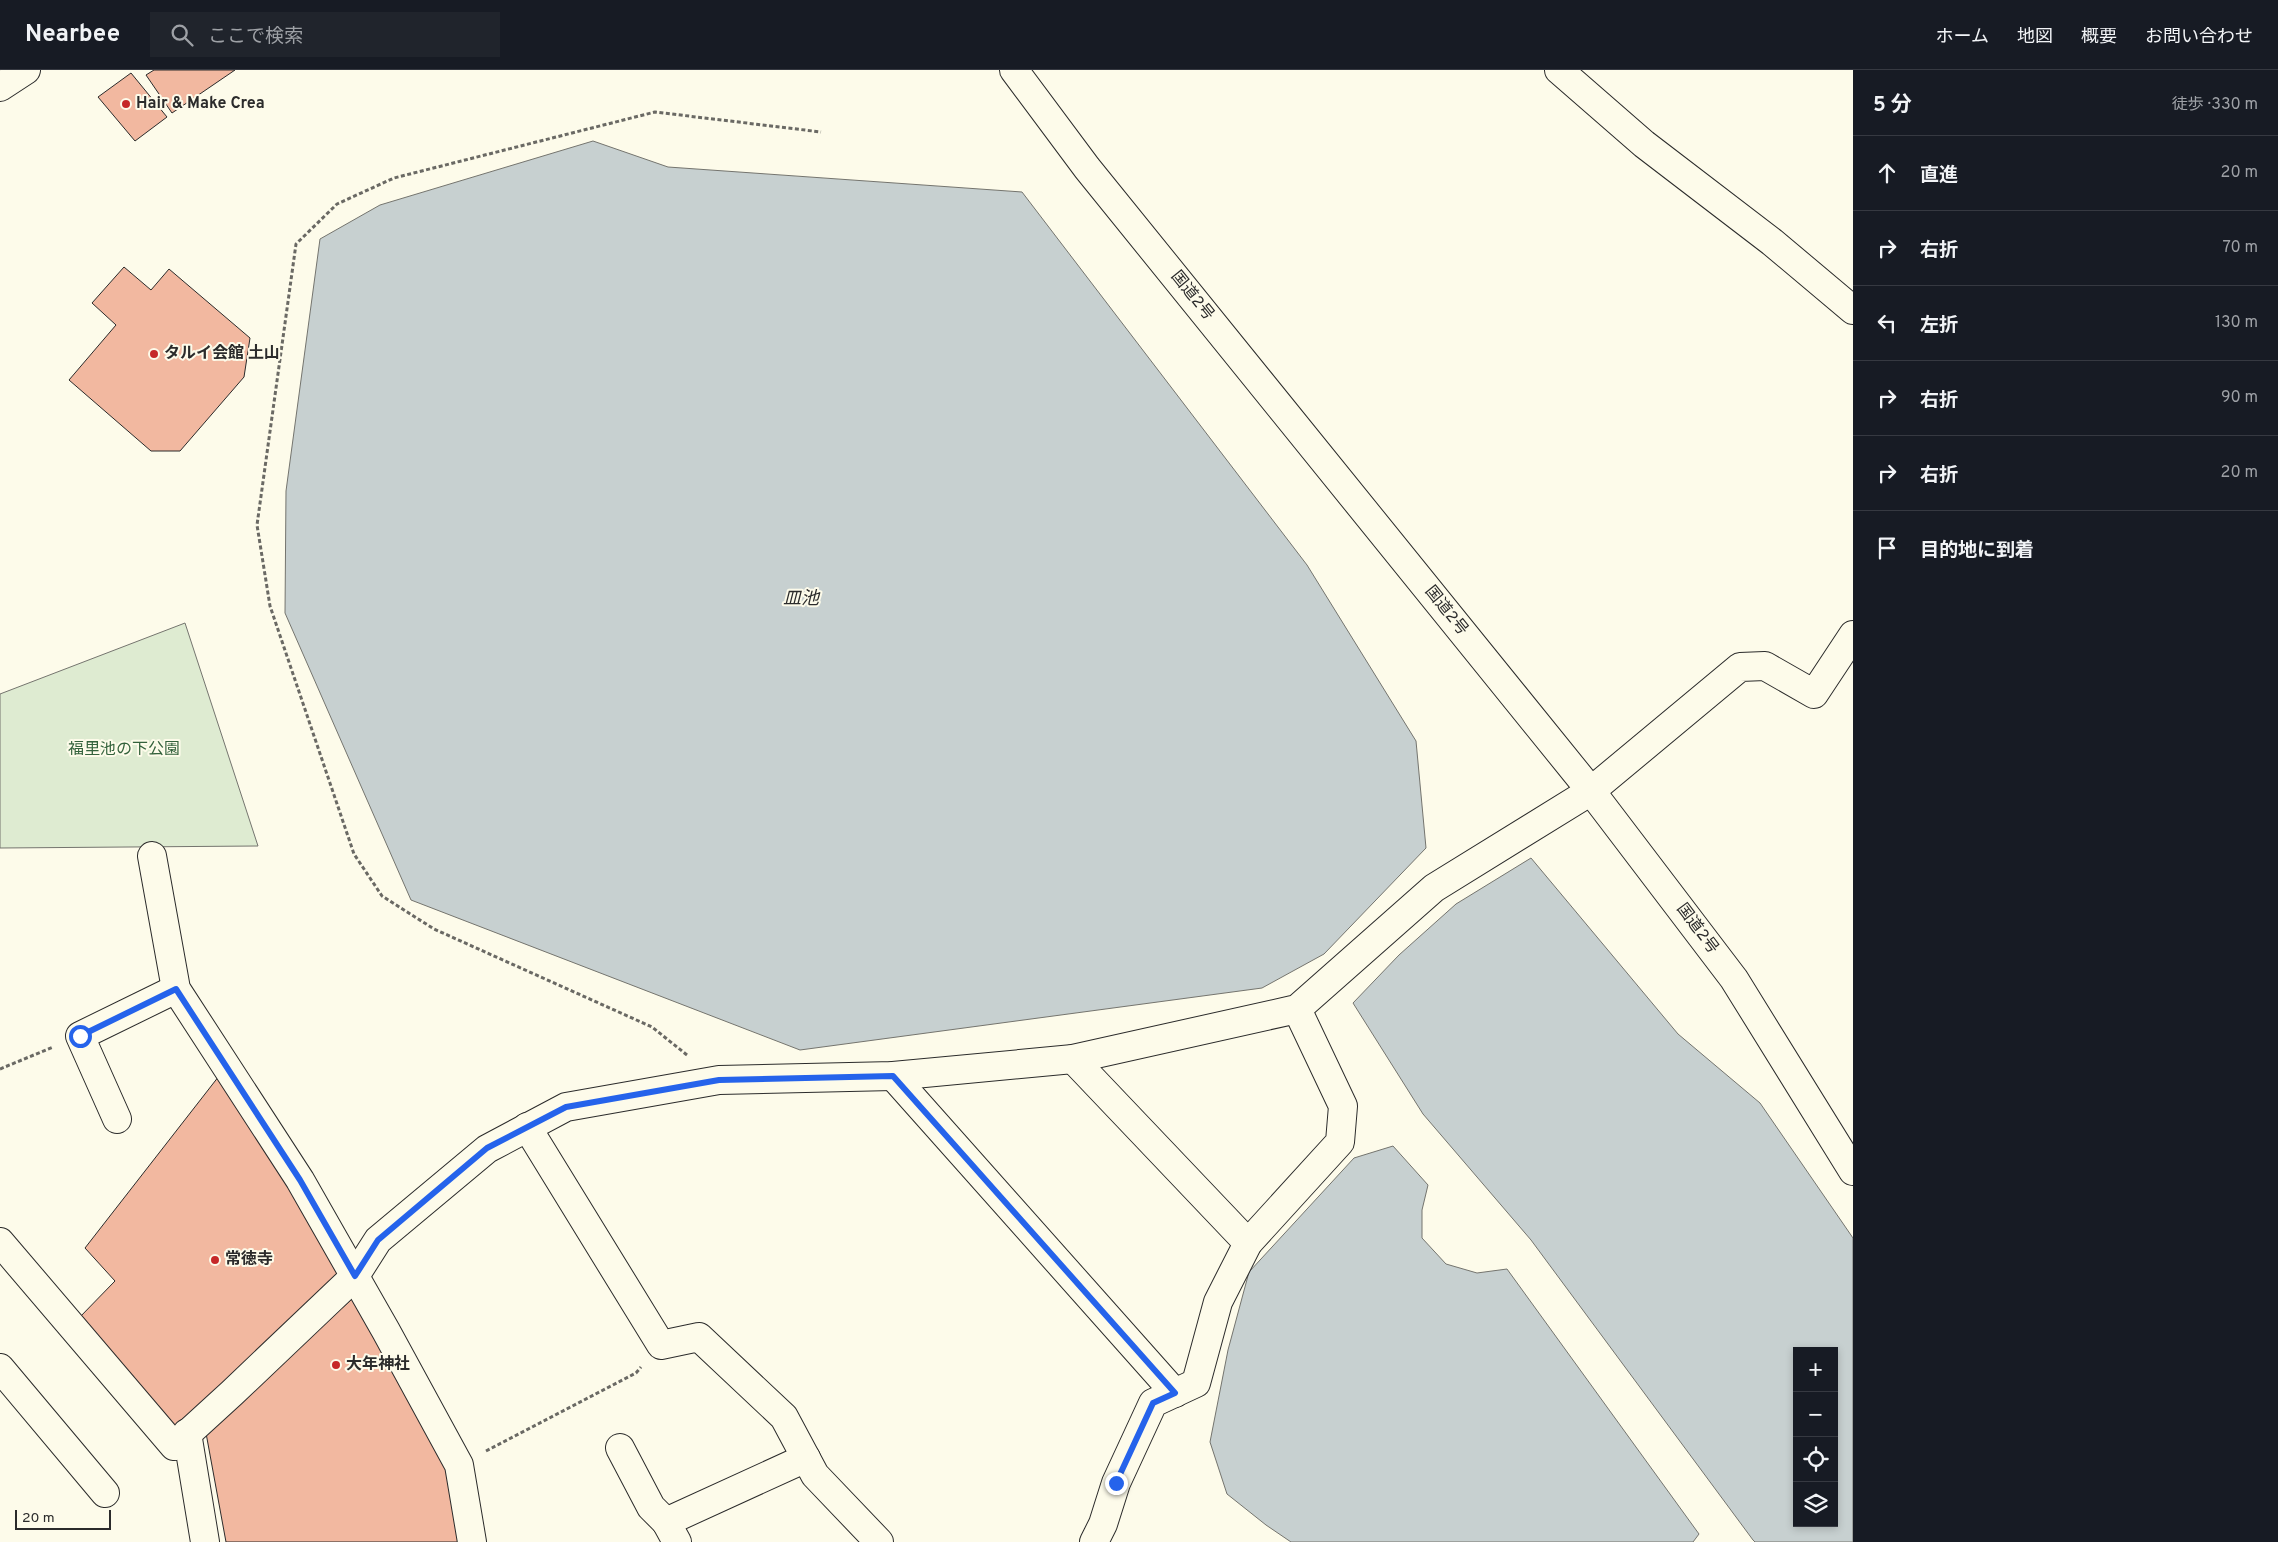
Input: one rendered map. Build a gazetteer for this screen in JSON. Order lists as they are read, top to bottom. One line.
{"streets":{"main road":["国道2号"]},"water":["皿池"],"parks":["福里池の下公園"],"places":["Hair & Make Crea","タルイ会館 土山","常徳寺","大年神社"],"scale_bar":"20 m","page":{"header":"Nearbee","search":"ここで検索","nav":["ホーム","地図","概要","お問い合わせ"],"heading":["5 分","徒歩 · 330 m"],"list":[["直進","20 m"],["右折","70 m"],["左折","130 m"],["右折","90 m"],["右折","20 m"],"目的地に到着"],"map_buttons":["+","−"],"scale":"20 m"}}
